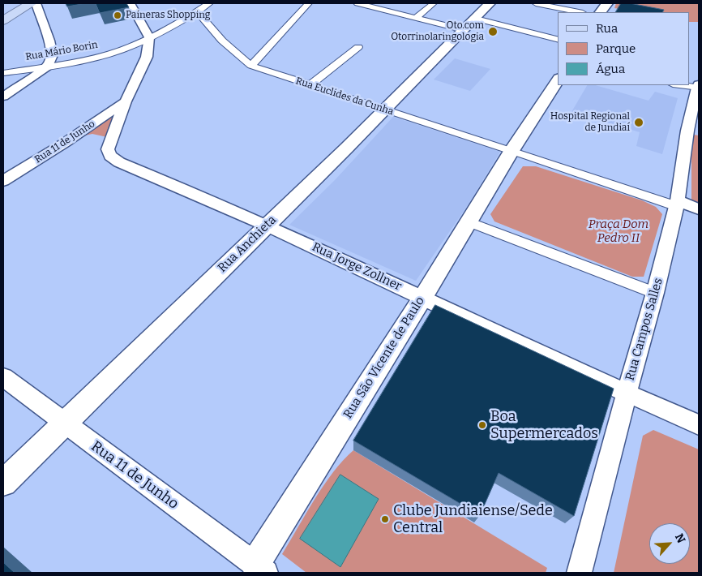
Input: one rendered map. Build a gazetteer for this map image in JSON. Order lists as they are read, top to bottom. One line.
{"streets":{"main road":["Rua Anchieta","Rua São Vicente de Paulo"],"street":["Rua Mário Borin","Rua Euclides da Cunha","Rua 11 de Junho","Rua Jorge Zollner","Rua Campos Salles"]},"crossings":[["Rua Mário Borin","Rua Euclides da Cunha"],["Rua Euclides da Cunha","Rua Anchieta"],["Rua Euclides da Cunha","Rua Campos Salles"],["Rua Euclides da Cunha","Rua São Vicente de Paulo"],["Rua 11 de Junho","Rua Anchieta"],["Rua 11 de Junho","Rua São Vicente de Paulo"],["Rua Anchieta","Rua Jorge Zollner"],["Rua Jorge Zollner","Rua Campos Salles"],["Rua Jorge Zollner","Rua São Vicente de Paulo"]],"parks":["Praça Dom Pedro II"],"places":["Paineras Shopping","Oto.com Otorrinolaringologia","Hospital Regional de Jundiaí","Boa Supermercados","Clube Jundiaiense/Sede Central"],"legend":["Rua","Parque","Água"],"north":"top right"}
